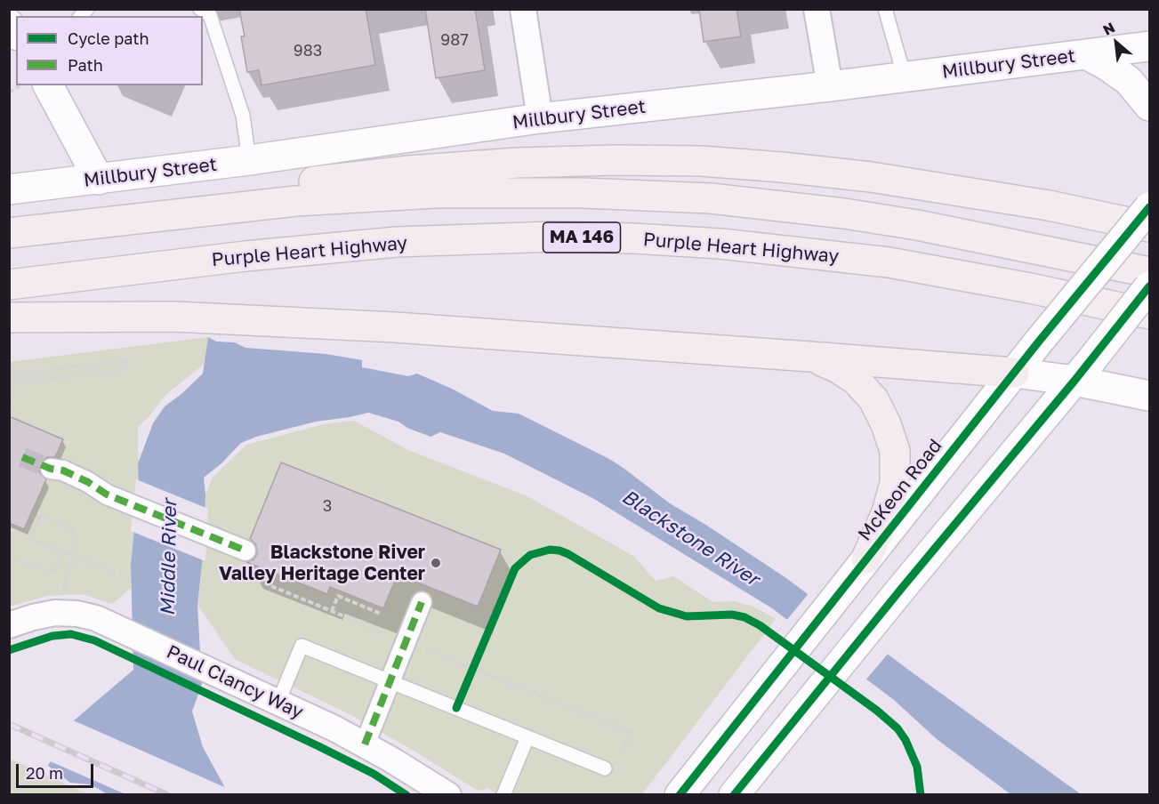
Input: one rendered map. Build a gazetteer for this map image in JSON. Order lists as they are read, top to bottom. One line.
{"streets":{"highway":["MA 146","Purple Heart Highway"],"main road":["Millbury Street","McKeon Road"],"street":["Paul Clancy Way"]},"water":["Blackstone River","Middle River"],"places":["Blackstone River Valley Heritage Center"],"house_numbers":["987","983","3"],"legend":["Cycle path","Path"],"scale_bar":"20 m","north":"top left"}
